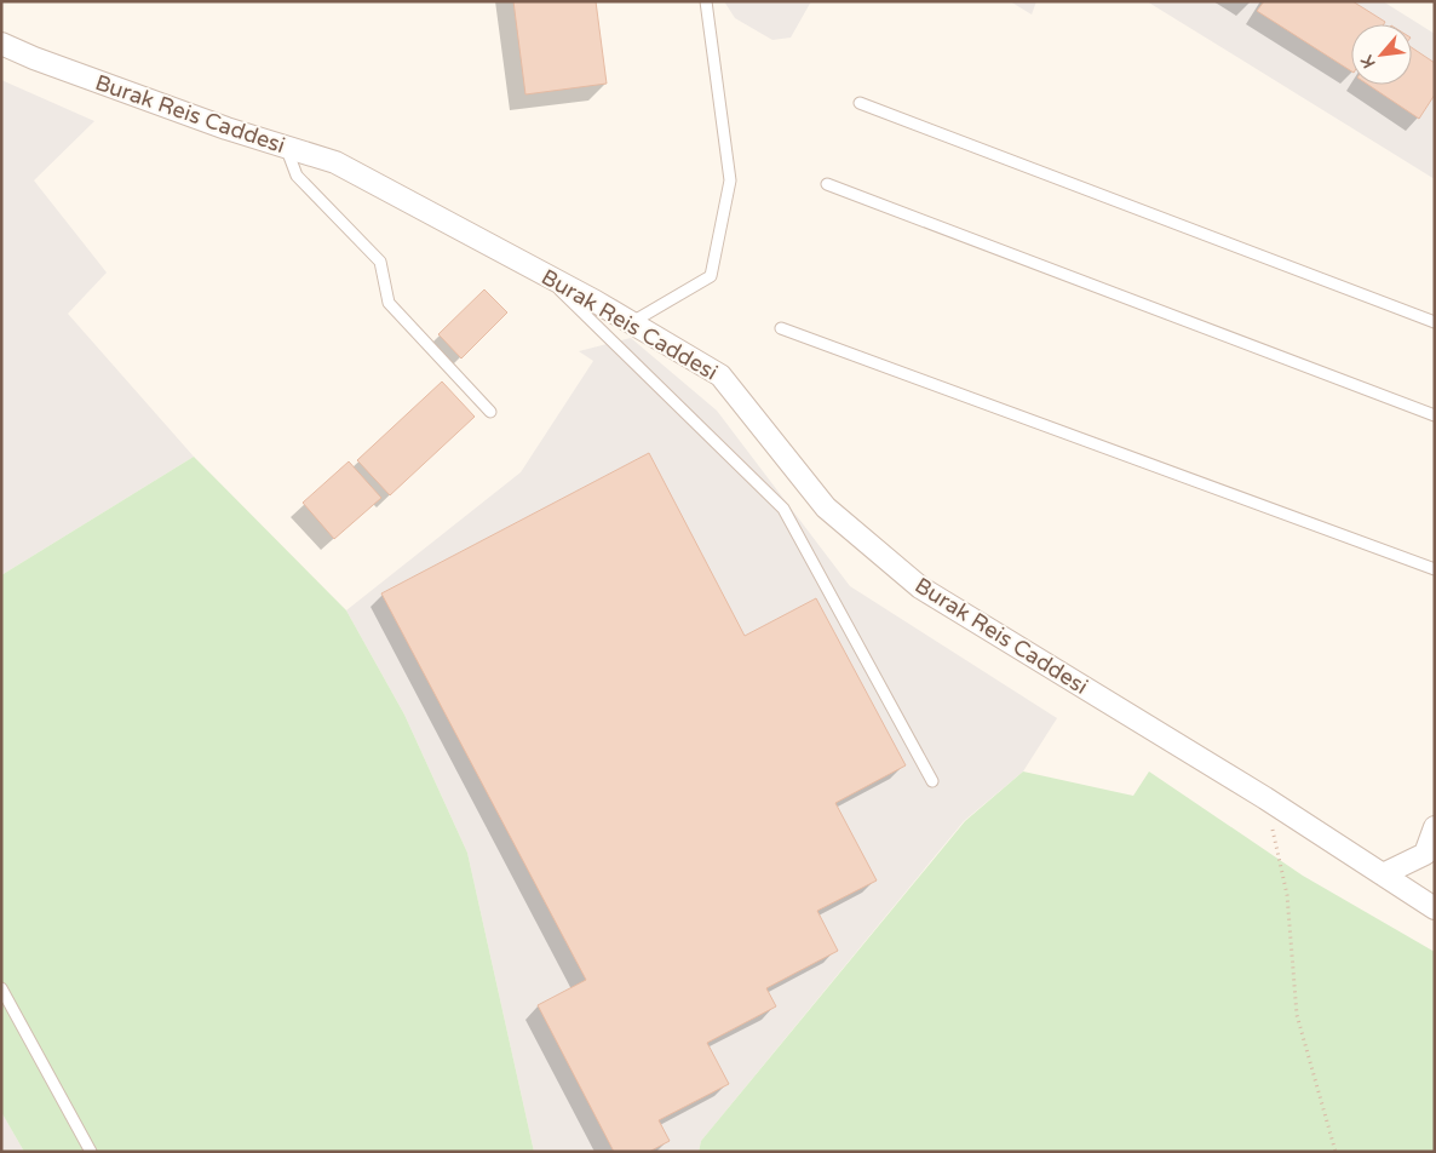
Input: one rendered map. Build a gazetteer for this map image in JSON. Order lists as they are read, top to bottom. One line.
{"streets":{"street":["Burak Reis Caddesi"]},"north":"bottom left"}
